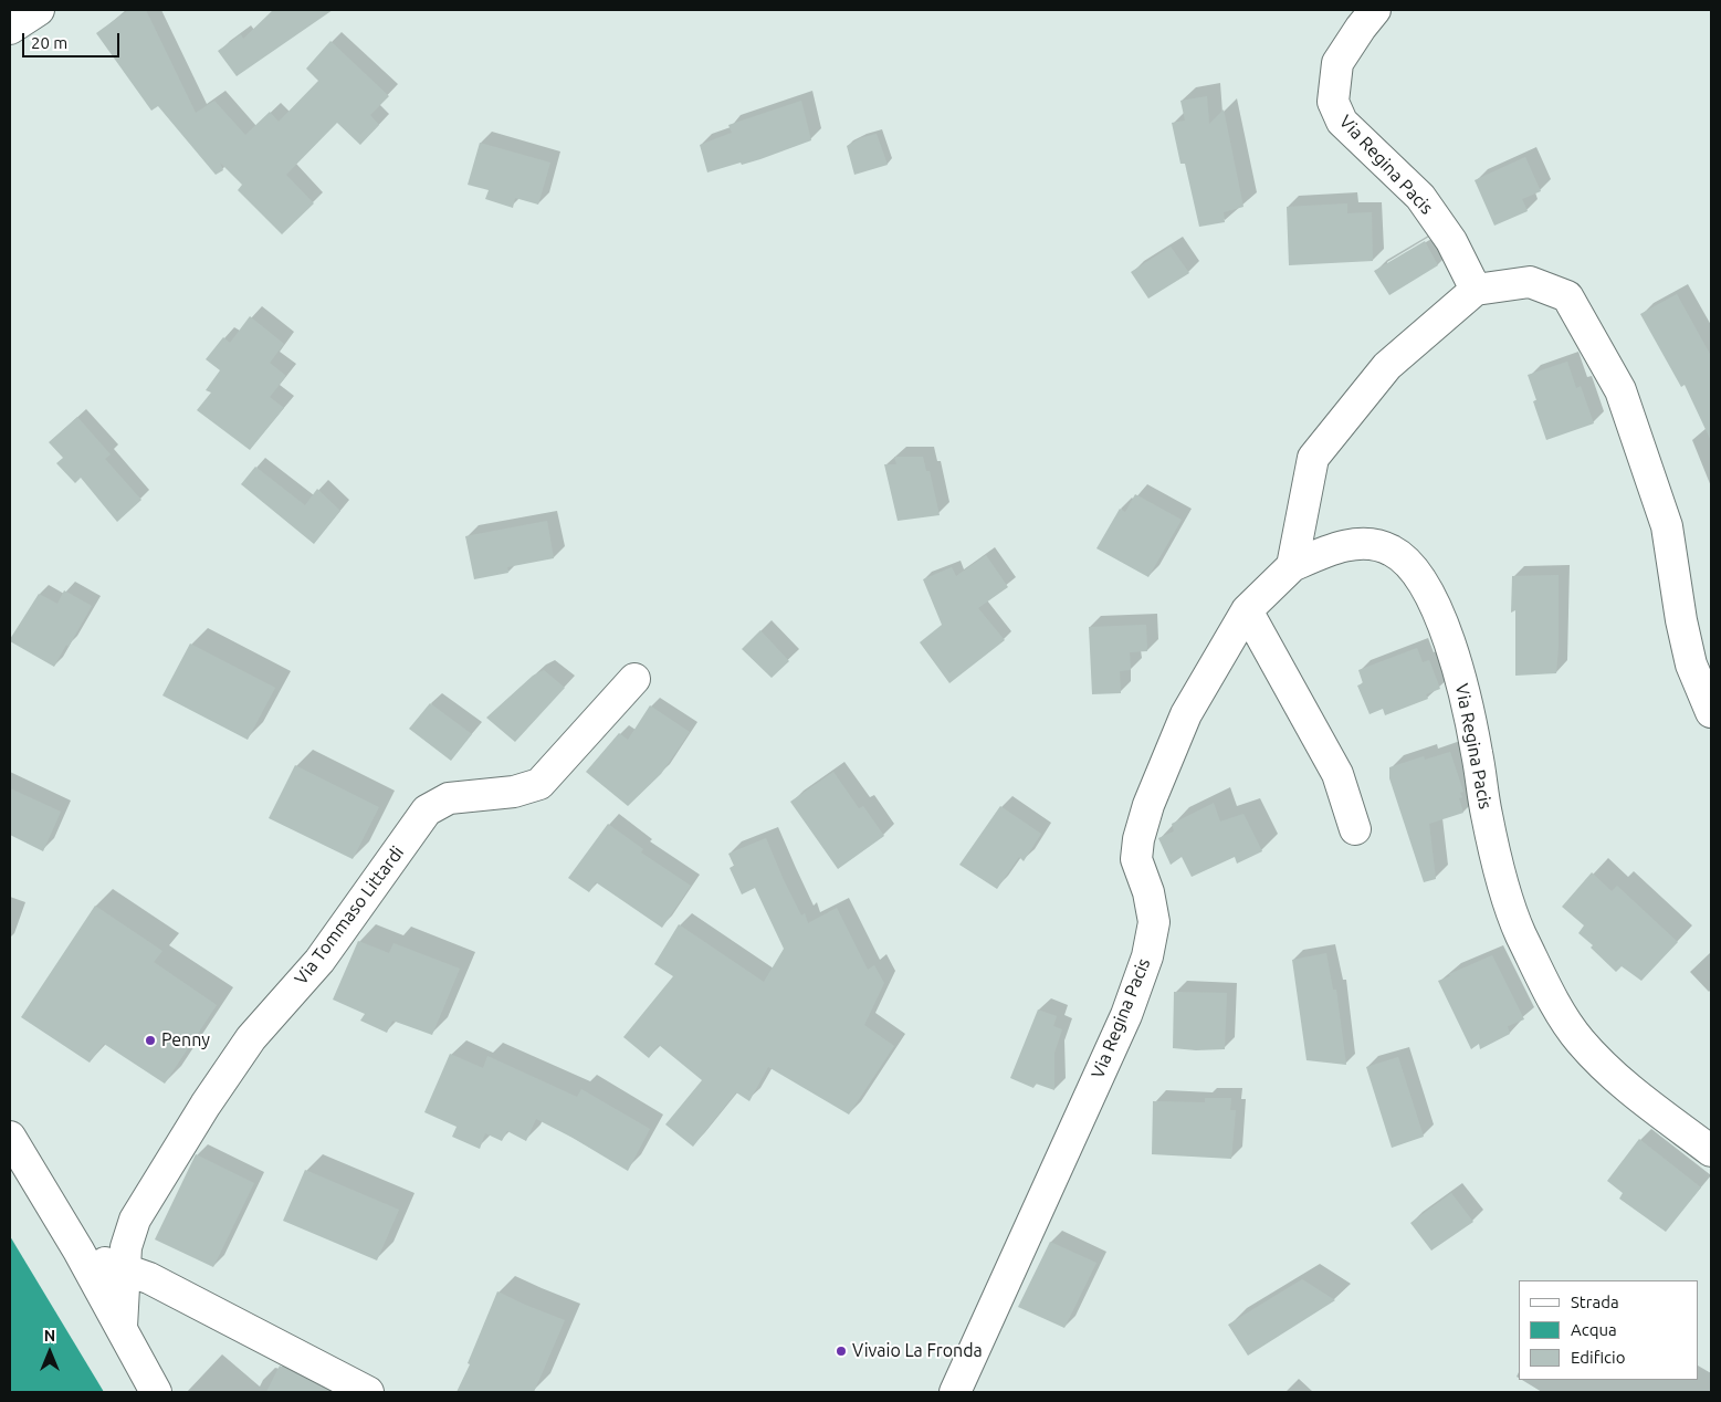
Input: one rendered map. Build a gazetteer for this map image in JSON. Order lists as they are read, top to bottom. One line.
{"streets":{"street":["Via Regina Pacis","Via Tommaso Littardi"]},"places":["Penny","Vivaio La Fronda"],"legend":["Strada","Acqua","Edificio"],"scale_bar":"20 m","north":"top"}
